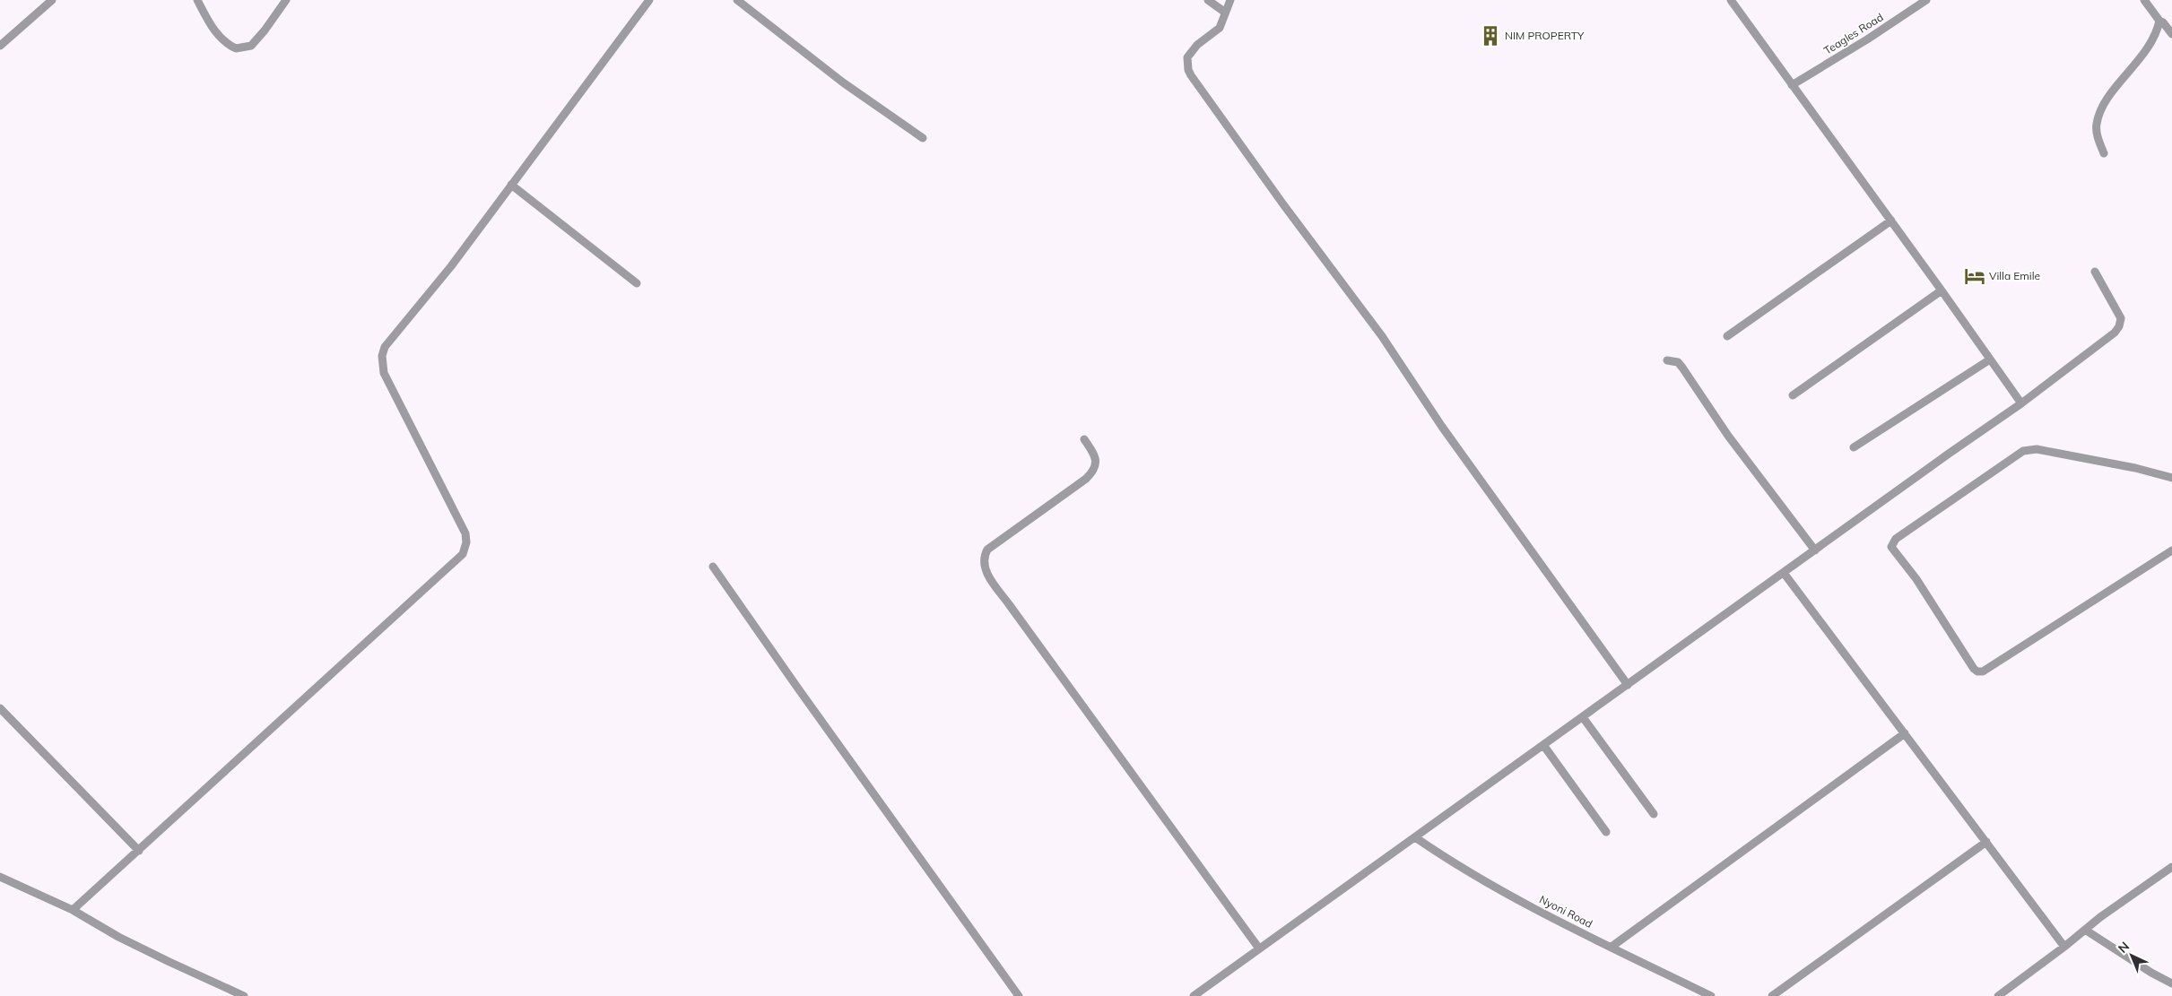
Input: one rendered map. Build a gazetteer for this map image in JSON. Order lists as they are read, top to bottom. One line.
{"streets":{"street":["Teagles Road","Nyoni Road"]},"places":{"building":["NIM PROPERTY"],"hotel":["Villa Emile"]},"north":"top left"}
